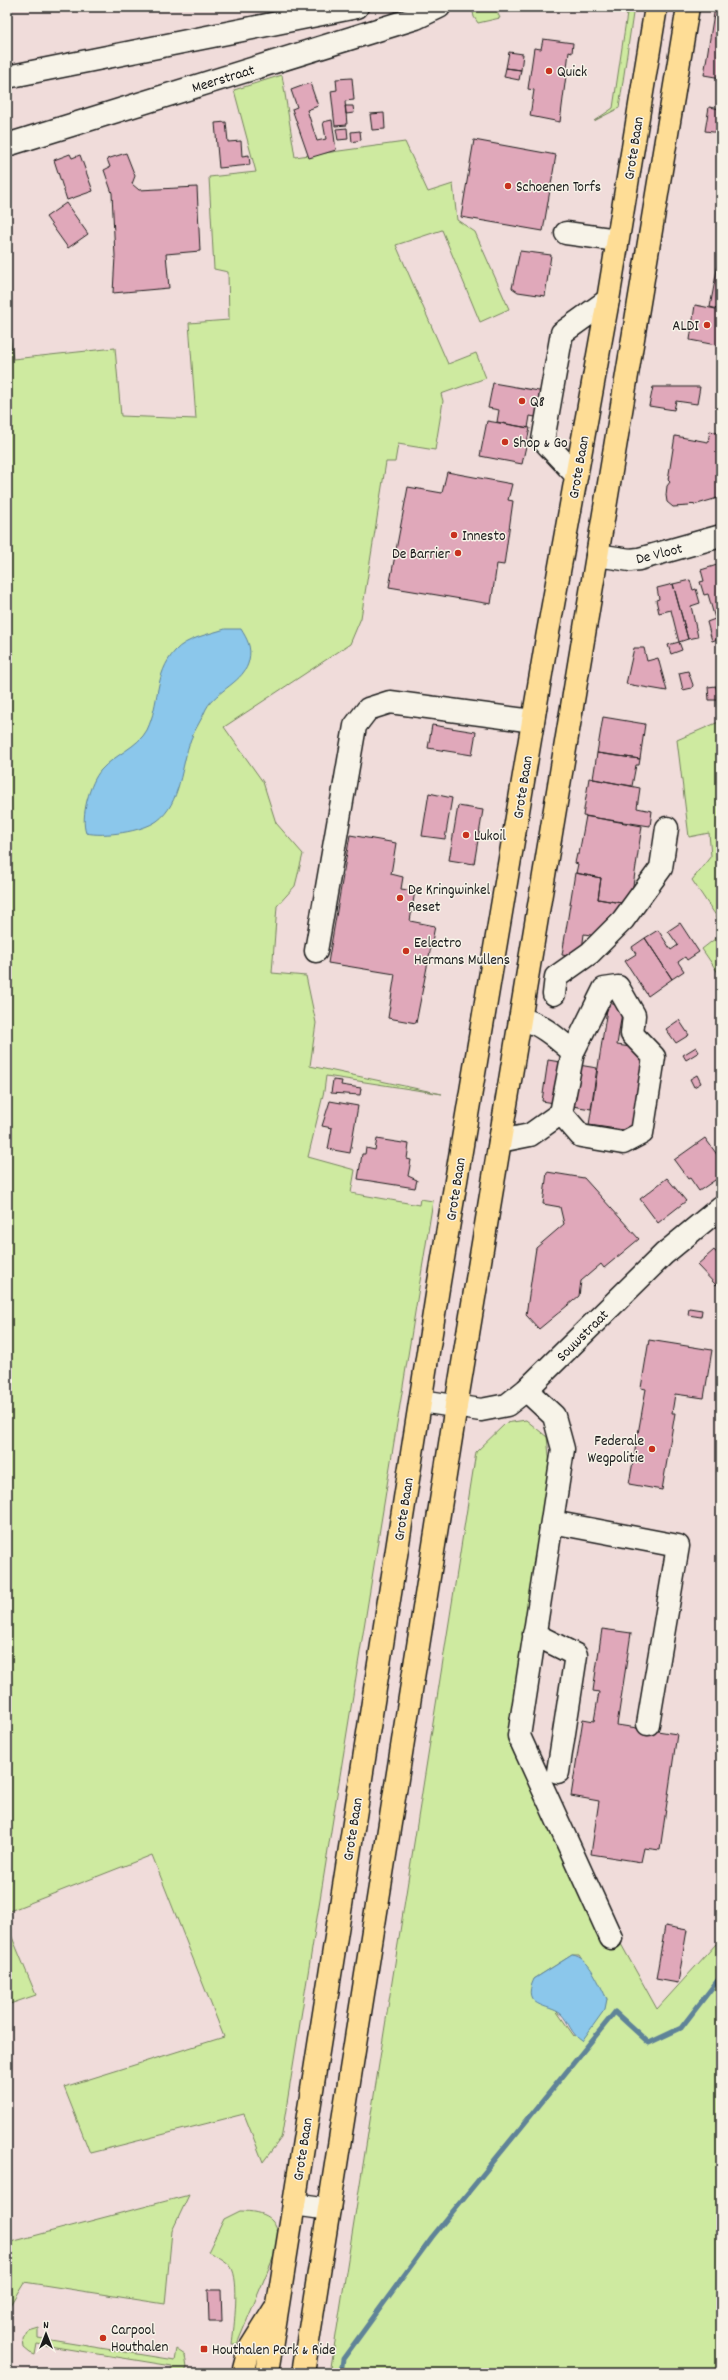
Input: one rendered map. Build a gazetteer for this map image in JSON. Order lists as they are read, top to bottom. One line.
{"streets":{"main road":["Grote Baan"],"street":["Meerstraat","De Vloot","Souwstraat"]},"crossings":[["Grote Baan","De Vloot"],["Grote Baan","Souwstraat"]],"places":{"other":["Quick","Schoenen Torfs","ALDI","Q8","Shop & Go","Innesto","De Barrier","Lukoil","De Kringwinkel Reset","Eelectro Hermans Mullens","Federale Wegpolitie","Carpool Houthalen"],"transit":["Houthalen Park & Ride"]},"north":"top"}
